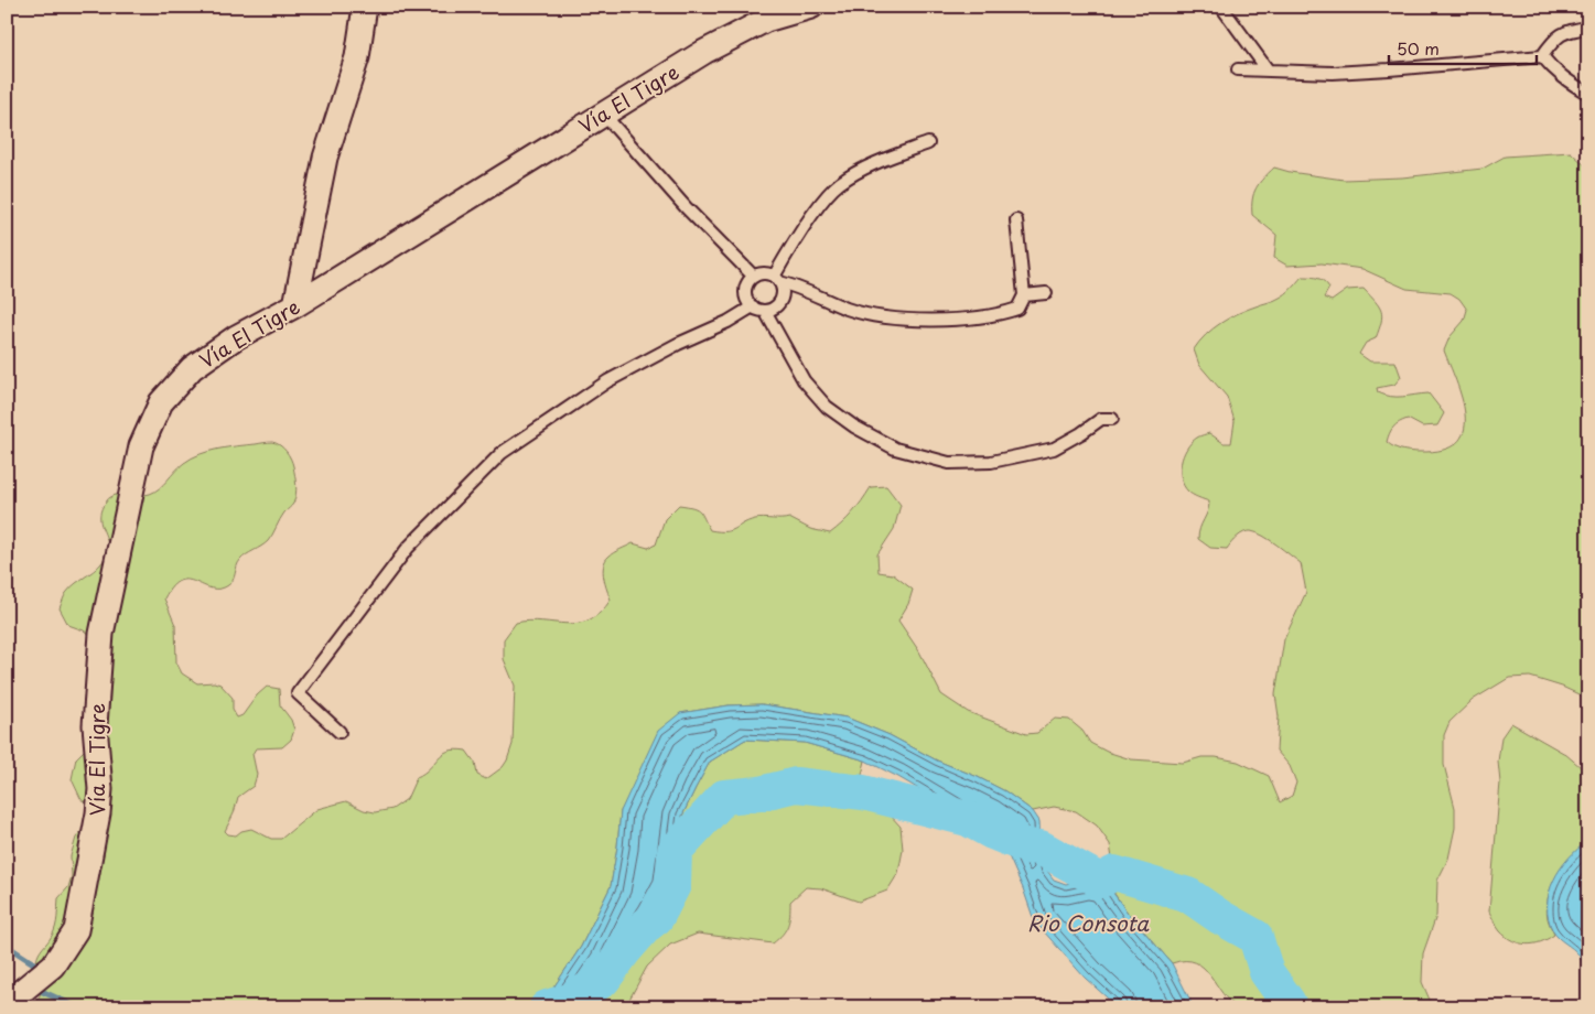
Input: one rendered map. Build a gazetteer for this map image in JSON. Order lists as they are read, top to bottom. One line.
{"streets":{"street":["Vía El Tigre"]},"water":["Rio Consota"],"scale_bar":"50 m"}
